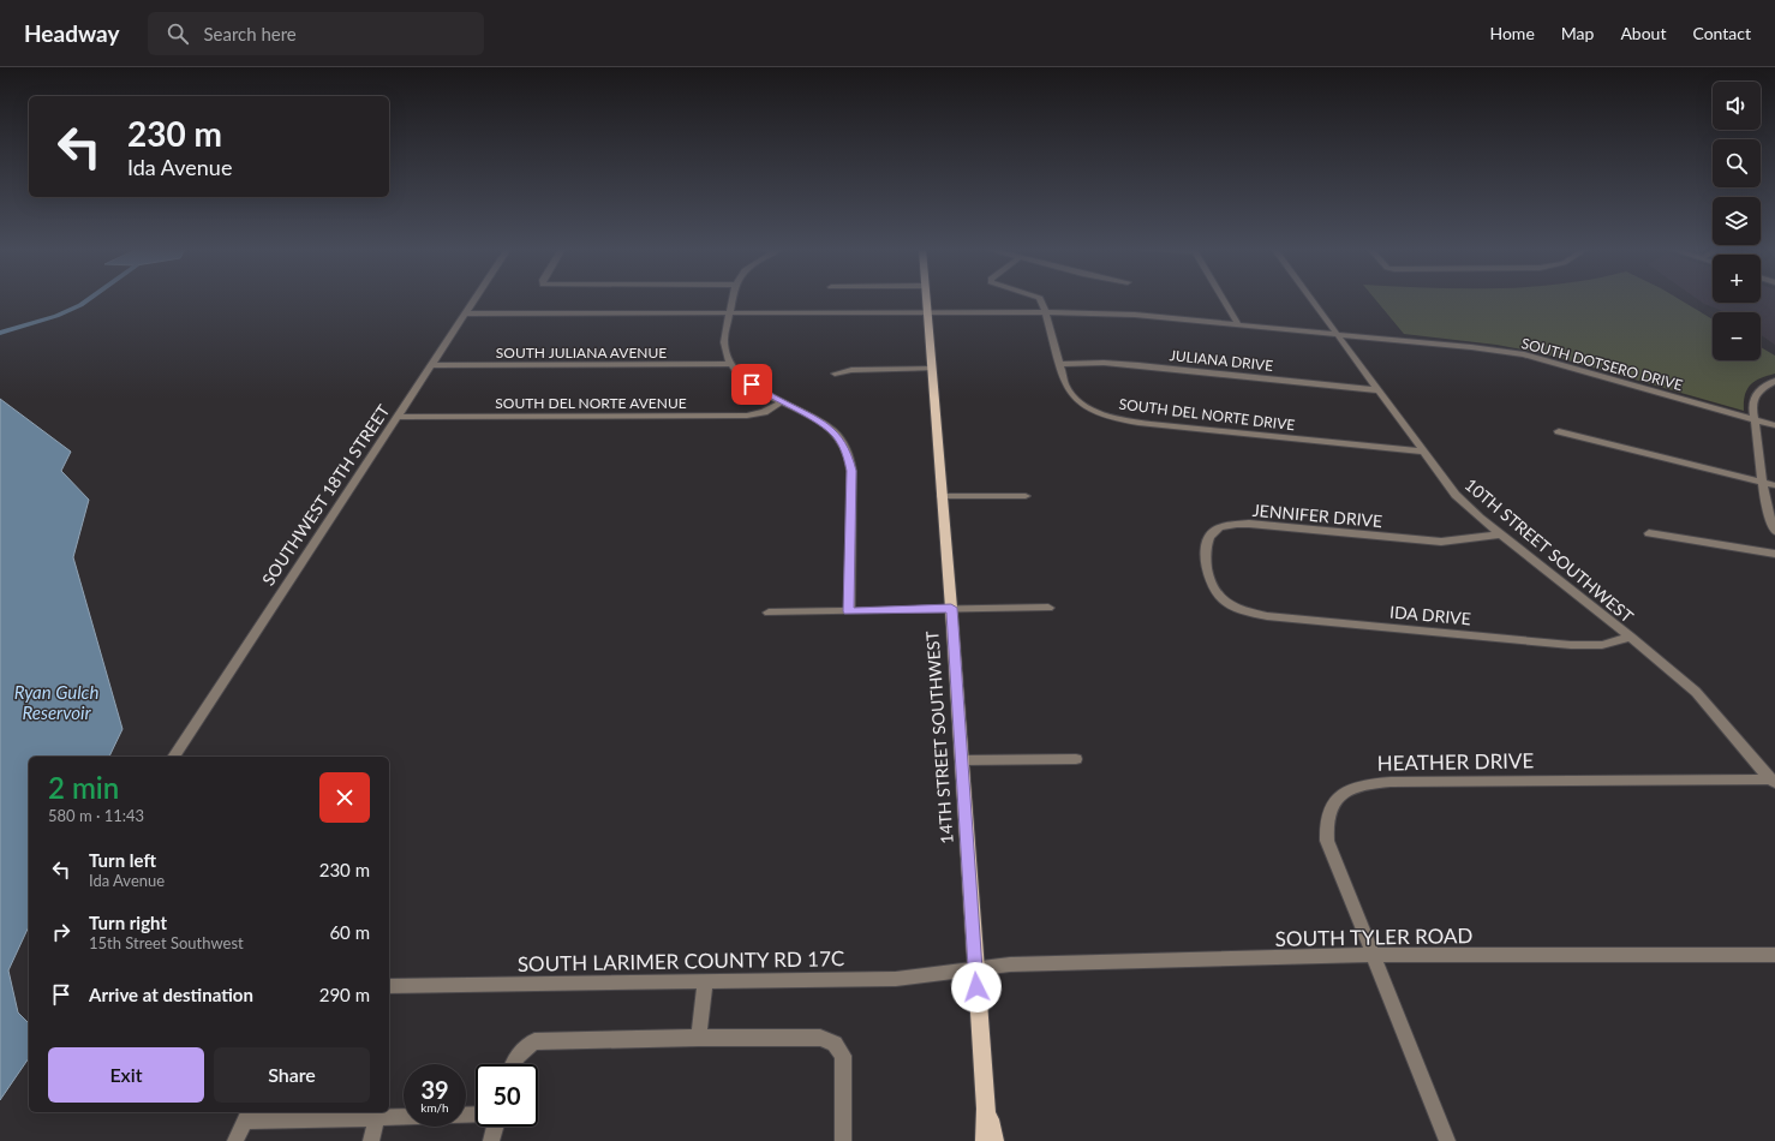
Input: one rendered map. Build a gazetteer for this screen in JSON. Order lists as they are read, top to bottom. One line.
{"streets":{"main road":["14TH STREET SOUTHWEST"],"street":["SOUTH JULIANA AVENUE","JULIANA DRIVE","SOUTH DOTSERO DRIVE","SOUTH DEL NORTE AVENUE","SOUTH DEL NORTE DRIVE","SOUTHWEST 18TH STREET","JENNIFER DRIVE","10TH STREET SOUTHWEST","IDA DRIVE","HEATHER DRIVE","SOUTH TYLER ROAD","SOUTH LARIMER COUNTY RD 17C"]},"crossings":[["SOUTH JULIANA AVENUE","SOUTHWEST 18TH STREET"],["JULIANA DRIVE","SOUTH DEL NORTE DRIVE"],["JULIANA DRIVE","10TH STREET SOUTHWEST"],["SOUTH DOTSERO DRIVE","SOUTH DEL NORTE DRIVE"],["SOUTH DOTSERO DRIVE","SOUTHWEST 18TH STREET"],["SOUTH DOTSERO DRIVE","10TH STREET SOUTHWEST"],["SOUTH DOTSERO DRIVE","14TH STREET SOUTHWEST"],["SOUTH DEL NORTE AVENUE","SOUTHWEST 18TH STREET"],["SOUTH DEL NORTE DRIVE","10TH STREET SOUTHWEST"],["JENNIFER DRIVE","10TH STREET SOUTHWEST"],["JENNIFER DRIVE","IDA DRIVE"],["10TH STREET SOUTHWEST","IDA DRIVE"],["10TH STREET SOUTHWEST","HEATHER DRIVE"],["14TH STREET SOUTHWEST","SOUTH TYLER ROAD"],["14TH STREET SOUTHWEST","SOUTH LARIMER COUNTY RD 17C"],["HEATHER DRIVE","SOUTH TYLER ROAD"],["SOUTH TYLER ROAD","SOUTH LARIMER COUNTY RD 17C"]],"water":["Ryan Gulch Reservoir"],"page":{"header":"Headway","search":"Search here","nav":["Home","Map","About","Contact"],"map_buttons":["+","−"],"turn":["230 m","Ida Avenue"],"heading":["2 min","580 m · 11:43"],"list":[{"name":"Turn left","note":"Ida Avenue","value":"230 m"},{"name":"Turn right","note":"15th Street Southwest","value":"60 m"},{"name":"Arrive at destination","value":"290 m"}],"buttons":["Exit","Share"],"speed":"39 km/h","limit":"50"}}
